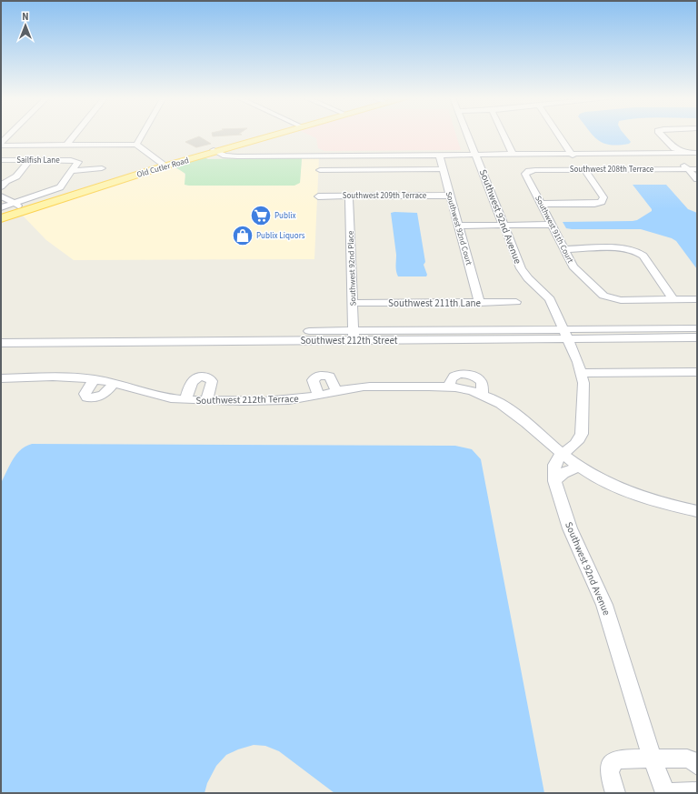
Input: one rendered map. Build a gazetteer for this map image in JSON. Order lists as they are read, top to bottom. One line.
{"streets":{"main road":["Old Cutler Road"],"street":["Sailfish Lane","Southwest 208th Terrace","Southwest 209th Terrace","Southwest 92nd Avenue","Southwest 92nd Court","Southwest 91th Court","Southwest 92nd Place","Southwest 211th Lane","Southwest 212th Street","Southwest 212th Terrace"]},"crossings":[["Southwest 208th Terrace","Southwest 91th Court"],["Southwest 209th Terrace","Southwest 92nd Court"],["Southwest 209th Terrace","Southwest 92nd Place"],["Southwest 92nd Avenue","Southwest 212th Street"],["Southwest 92nd Avenue","Southwest 212th Terrace"],["Southwest 92nd Court","Southwest 211th Lane"],["Southwest 92nd Place","Southwest 211th Lane"],["Southwest 92nd Place","Southwest 212th Street"]],"places":{"supermarket":["Publix"],"shop":["Publix Liquors"]},"north":"top"}
